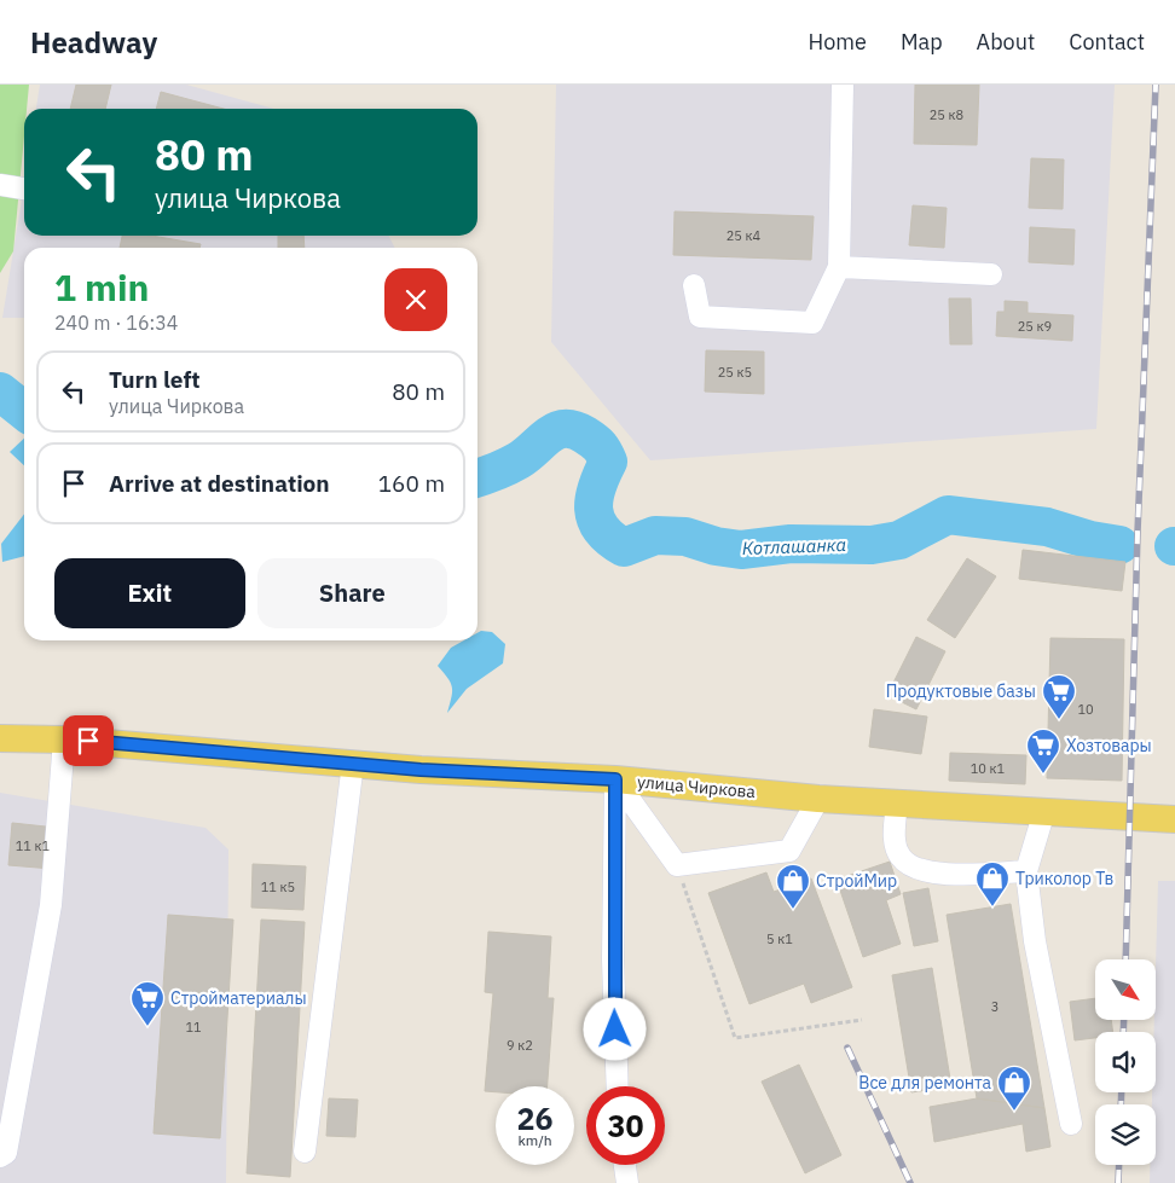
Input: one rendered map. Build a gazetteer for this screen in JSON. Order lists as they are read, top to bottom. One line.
{"streets":{"main road":["улица Чиркова"]},"water":["Котлашанка"],"places":{"supermarket":["Продуктовые базы","Хозтовары","Стройматериалы"],"shop":["Триколор Тв","СтройМир","Все для ремонта"]},"house_numbers":["25 к8","25 к4","25 к9","25 к5","10","10 к1","11 к1","11 к5","5 к1","3","11","9 к2"],"north":"bottom right","page":{"header":"Headway","nav":["Home","Map","About","Contact"],"turn":["80 m","улица Чиркова"],"heading":["1 min","240 m · 16:34"],"list":[{"name":"Turn left","note":"улица Чиркова","value":"80 m"},{"name":"Arrive at destination","value":"160 m"}],"buttons":["Exit","Share"],"speed":"26 km/h","limit":"30"}}
